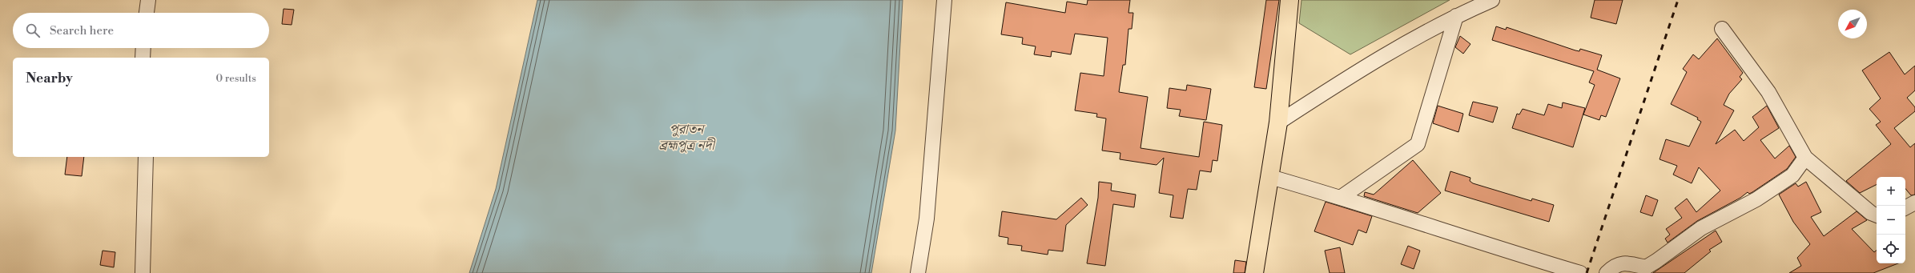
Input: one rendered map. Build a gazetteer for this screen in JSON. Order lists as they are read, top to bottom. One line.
{"water":["পুরাতন ব্রহ্মপুত্র নদী"],"north":"bottom left","page":{"search":"Search here","heading":["Nearby","0 results"],"map_buttons":["+","−"]}}
